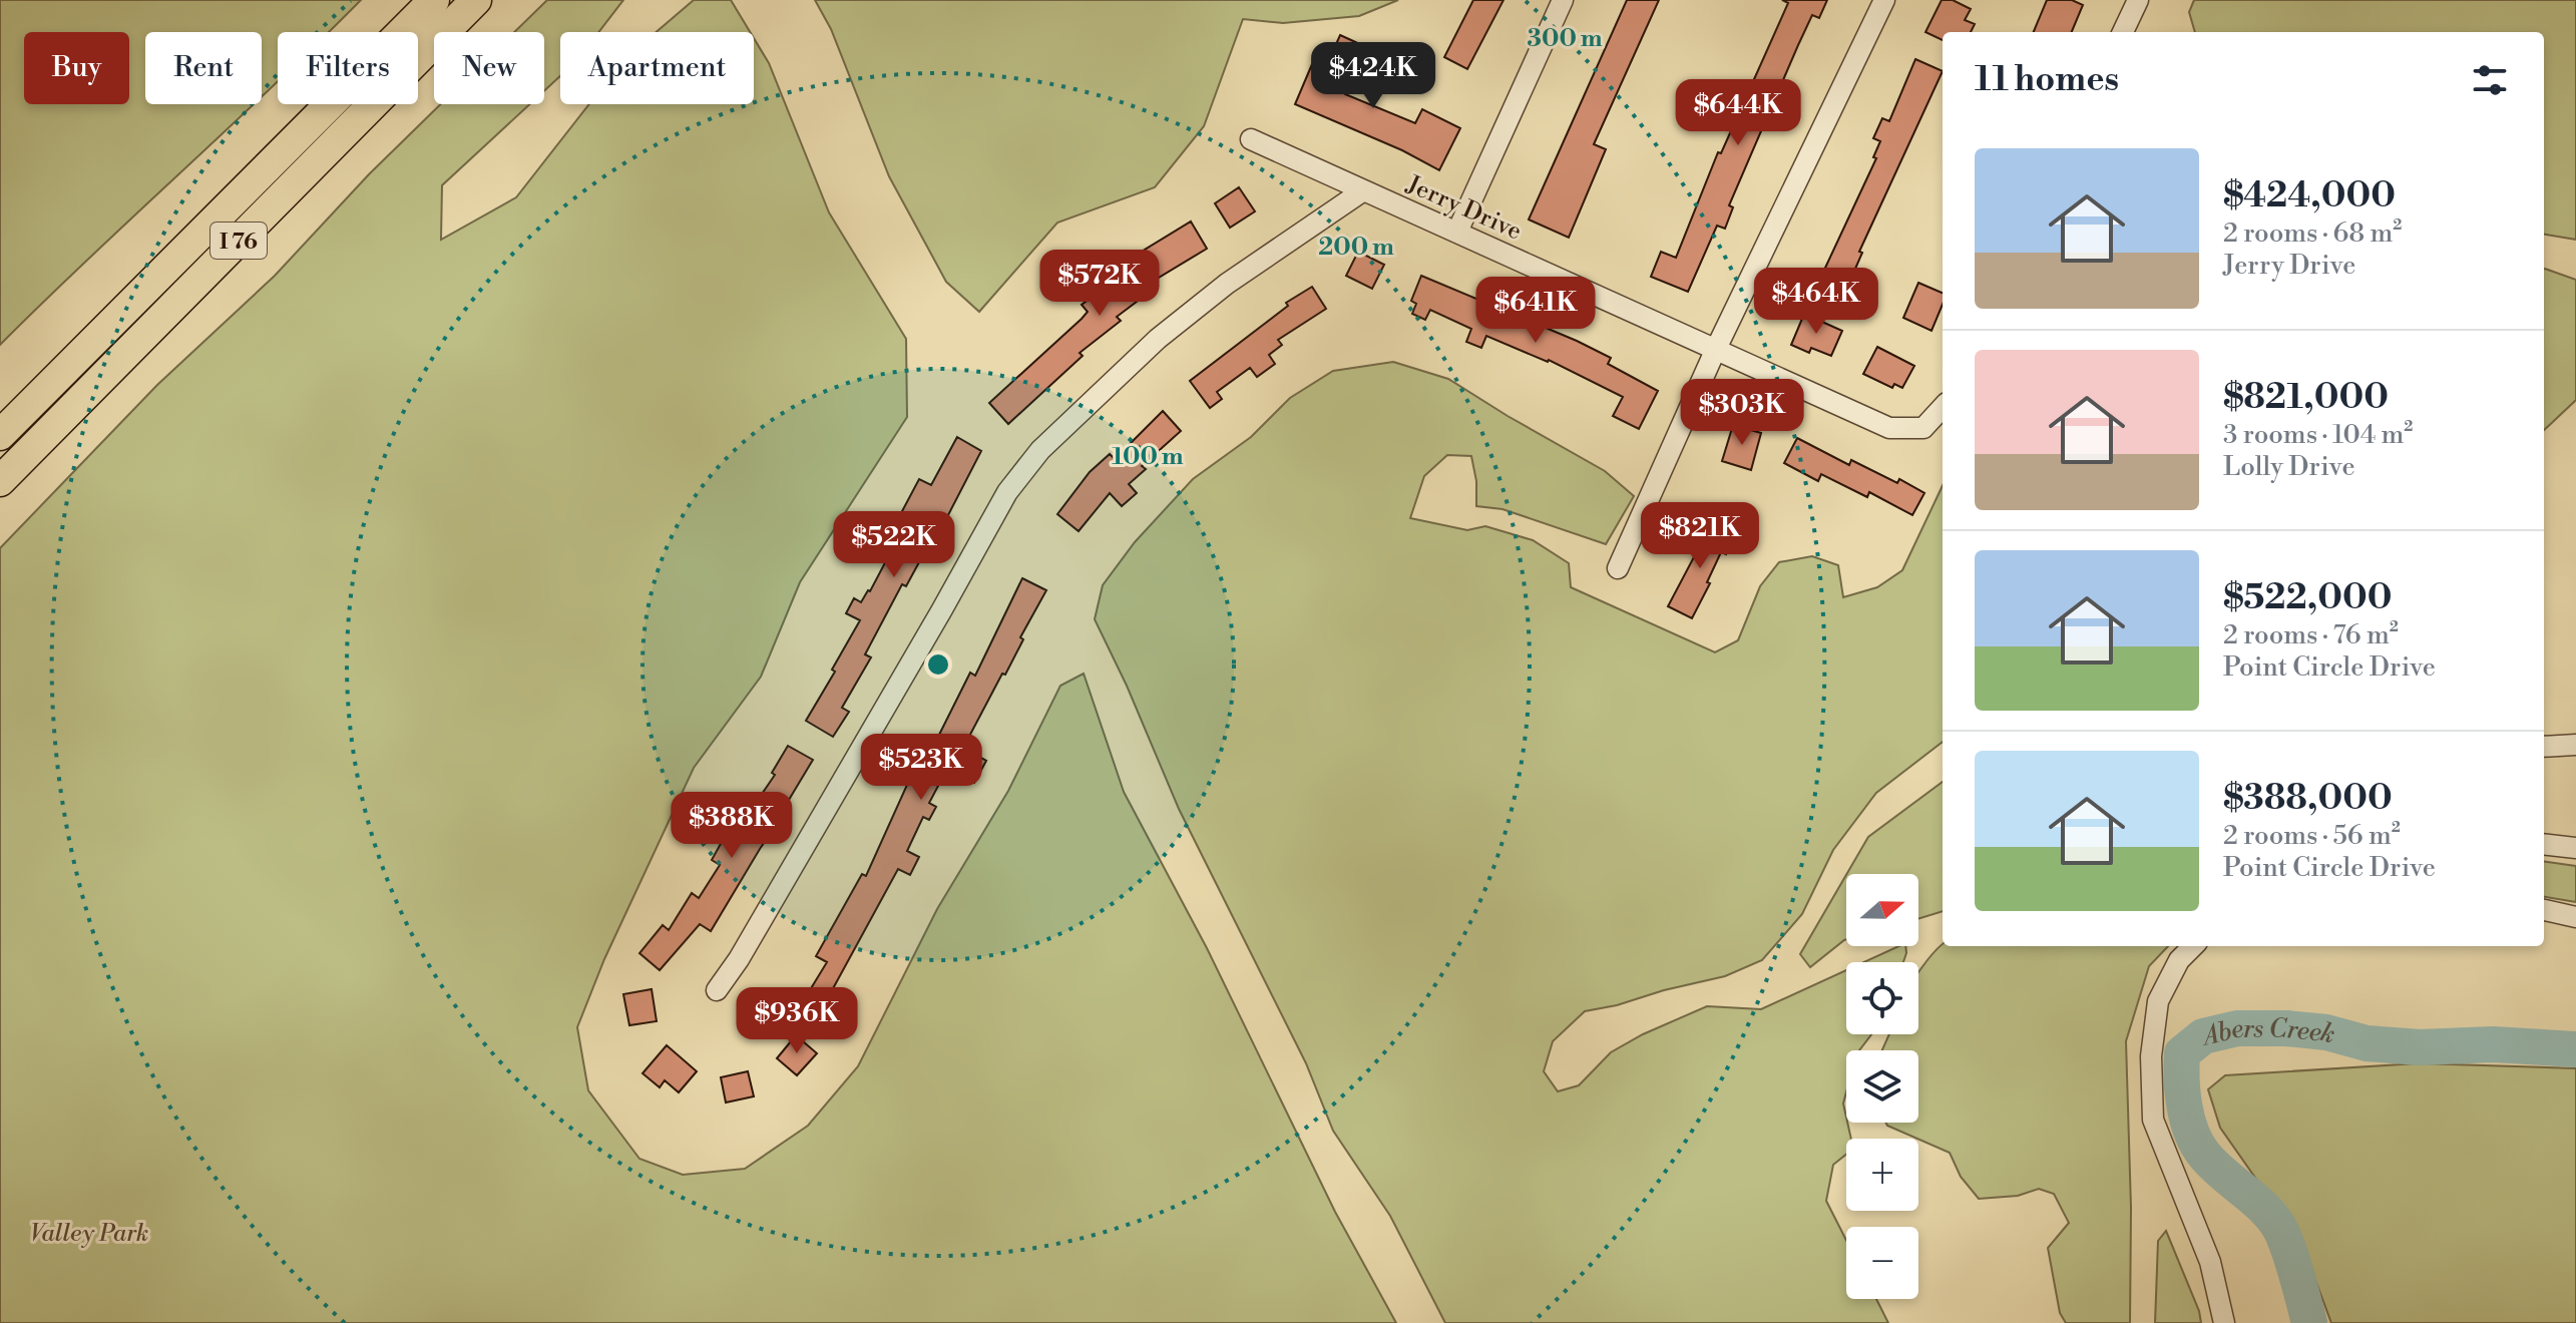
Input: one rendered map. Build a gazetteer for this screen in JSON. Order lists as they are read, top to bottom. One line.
{"streets":{"highway":["I 76"],"street":["Jerry Drive"]},"water":["Abers Creek"],"parks":["Valley Park"],"north":"right","page":{"chip":["Buy","Rent","Filters","New","Apartment"],"heading":"11 homes","price":["$424K","$644K","$572K","$464K","$641K","$303K","$821K","$522K","$523K","$388K","$936K"],"list":[{"name":"$424,000","note":"2 rooms · 68 m² · Jerry Drive"},{"name":"$821,000","note":"3 rooms · 104 m² · Lolly Drive"},{"name":"$522,000","note":"2 rooms · 76 m² · Point Circle Drive"},{"name":"$388,000","note":"2 rooms · 56 m² · Point Circle Drive"}],"map_buttons":["+","−"]},"rings":["300 m","200 m","100 m"]}
